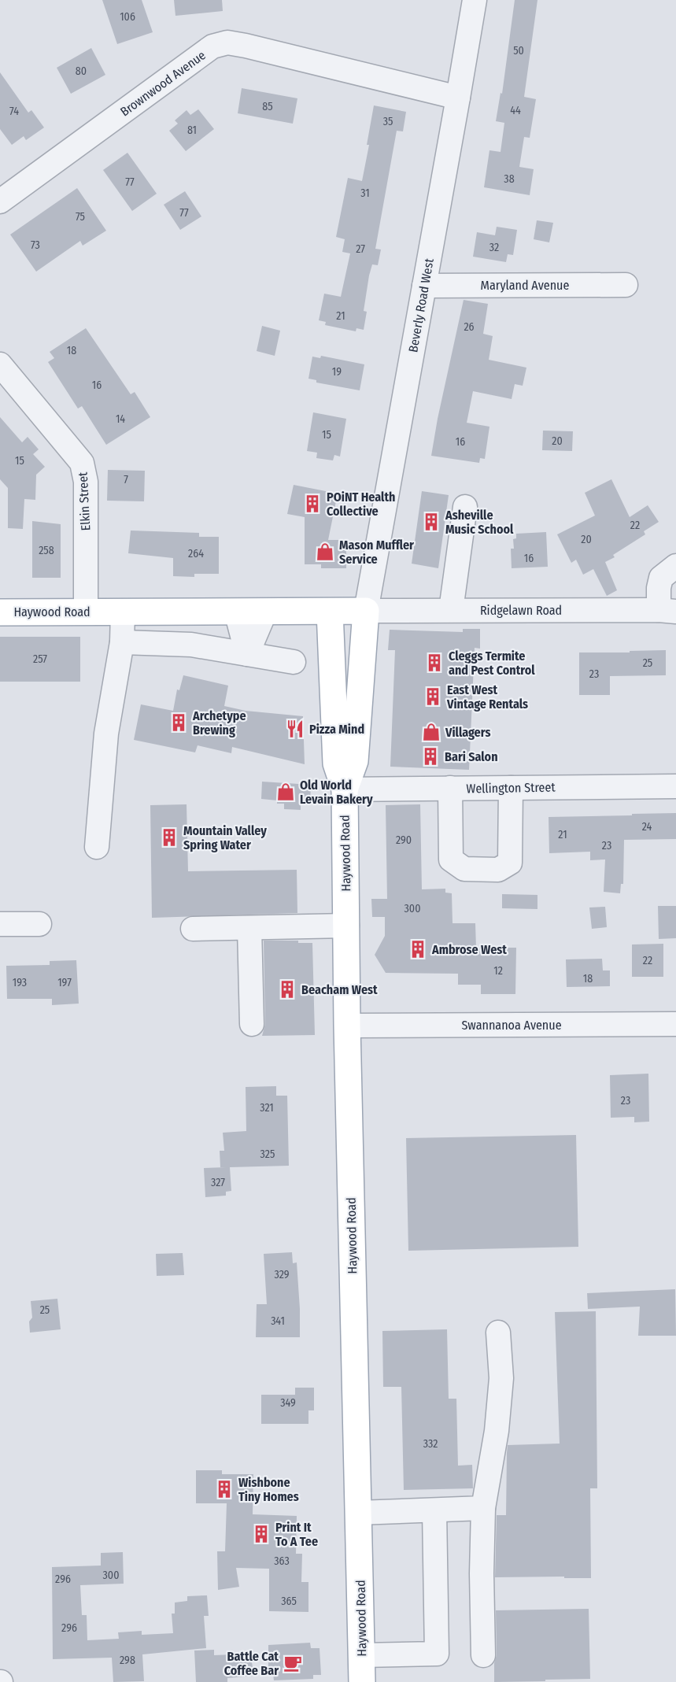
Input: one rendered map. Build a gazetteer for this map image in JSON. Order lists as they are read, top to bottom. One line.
{"streets":{"main road":["Haywood Road"],"street":["Brownwood Avenue","Maryland Avenue","Beverly Road West","Elkin Street","Ridgelawn Road","Wellington Street","Swannanoa Avenue"]},"crossings":[["Brownwood Avenue","Beverly Road West"],["Maryland Avenue","Beverly Road West"],["Beverly Road West","Ridgelawn Road"],["Beverly Road West","Haywood Road"],["Elkin Street","Haywood Road"],["Ridgelawn Road","Haywood Road"],["Haywood Road","Wellington Street"],["Haywood Road","Swannanoa Avenue"]],"places":{"building":["POiNT Health Collective","Asheville Music School","Cleggs Termite and Pest Control","East West Vintage Rentals","Archetype Brewing","Bari Salon","Mountain Valley Spring Water","Ambrose West","Beacham West","Wishbone Tiny Homes","Print It To A Tee"],"shop":["Mason Muffler Service","Villagers","Old World Levain Bakery"],"restaurant":["Pizza Mind"],"cafe":["Battle Cat Coffee Bar"]},"house_numbers":["106","50","80","85","44","74","35","81","38","77","31","77","75","73","32","27","21","26","18","19","16","14","15","20","16","15","7","22","20","258","264","16","257","25","23","24","21","290","23","300","22","12","18","193","197","23","321","325","327","329","25","341","349","332","363","300","296","365","296","298"]}
